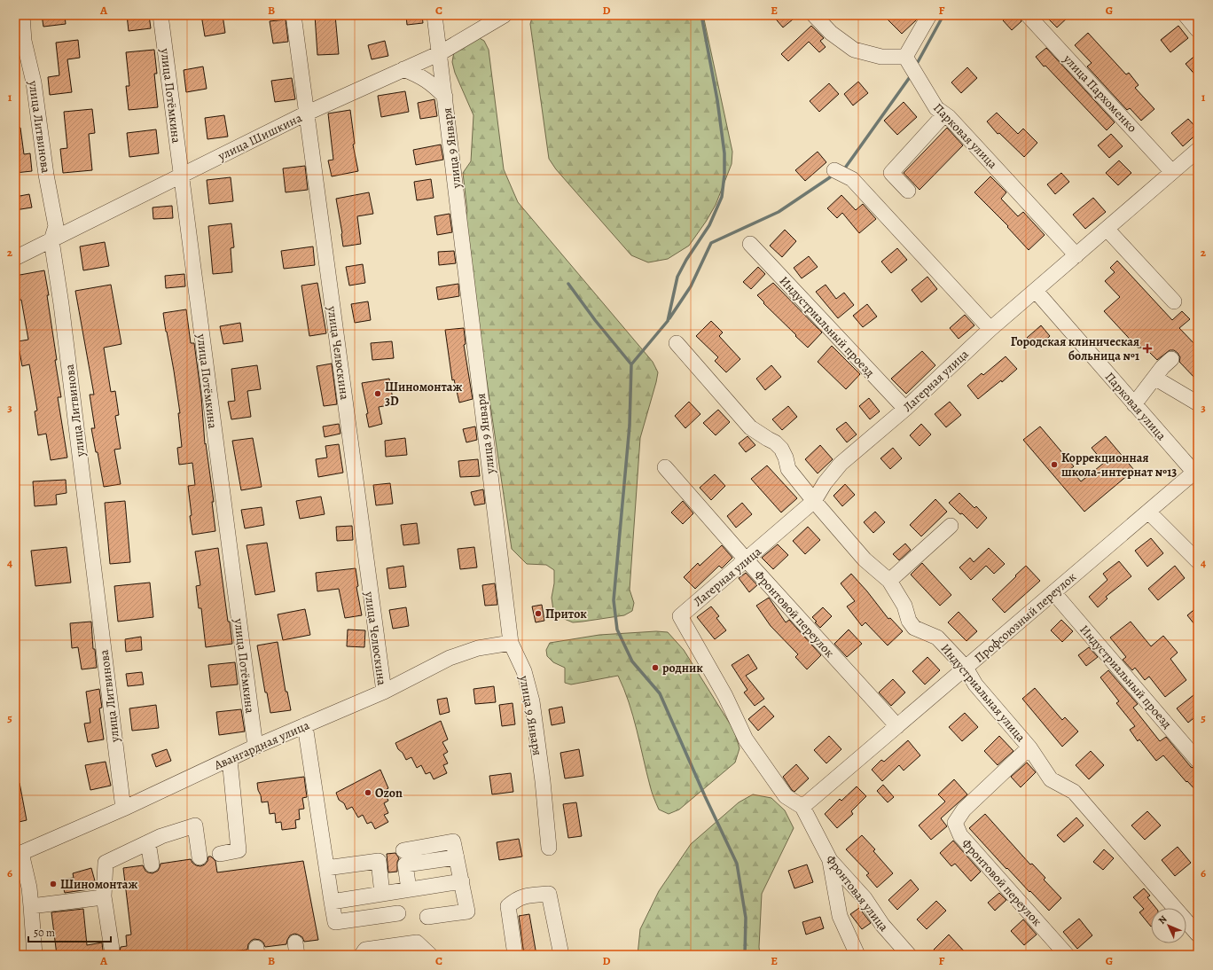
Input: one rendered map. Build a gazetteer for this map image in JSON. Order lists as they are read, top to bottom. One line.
{"streets":{"street":["улица Пархоменко","улица Потёмкина","улица Литвинова","Парковая улица","улица Шишкина","улица 9 Января","Индустриальный проезд","улица Челюскина","Лагерная улица","Фронтовой переулок","Профсоюзный переулок","Индустриальная улица","Авангардная улица","Фронтовая улица"]},"crossings":[["улица Пархоменко","Лагерная улица"],["улица Потёмкина","улица Шишкина"],["улица Потёмкина","Авангардная улица"],["улица Литвинова","улица Шишкина"],["улица Литвинова","Авангардная улица"],["Парковая улица","Лагерная улица"],["Парковая улица","Профсоюзный переулок"],["улица Шишкина","улица 9 Января"],["улица Шишкина","улица Челюскина"],["улица 9 Января","Авангардная улица"],["Индустриальный проезд","Лагерная улица"],["Индустриальный проезд","Профсоюзный переулок"],["улица Челюскина","Авангардная улица"],["Лагерная улица","Фронтовой переулок"],["Лагерная улица","Профсоюзный переулок"],["Лагерная улица","Индустриальная улица"],["Лагерная улица","Фронтовая улица"],["Фронтовой переулок","Профсоюзный переулок"],["Фронтовой переулок","Индустриальная улица"],["Профсоюзный переулок","Индустриальная улица"],["Профсоюзный переулок","Фронтовая улица"]],"places":{"health":["Городская клиническая больница №1"],"other":["Шиномонтаж 3D","Коррекционная школа-интернат №13","Приток","родник","Ozon","Шиномонтаж"]},"scale_bar":"50 m","north":"top left","grid":{"columns":["A","B","C","D","E","F","G"],"rows":["1","2","3","4","5","6"]}}
